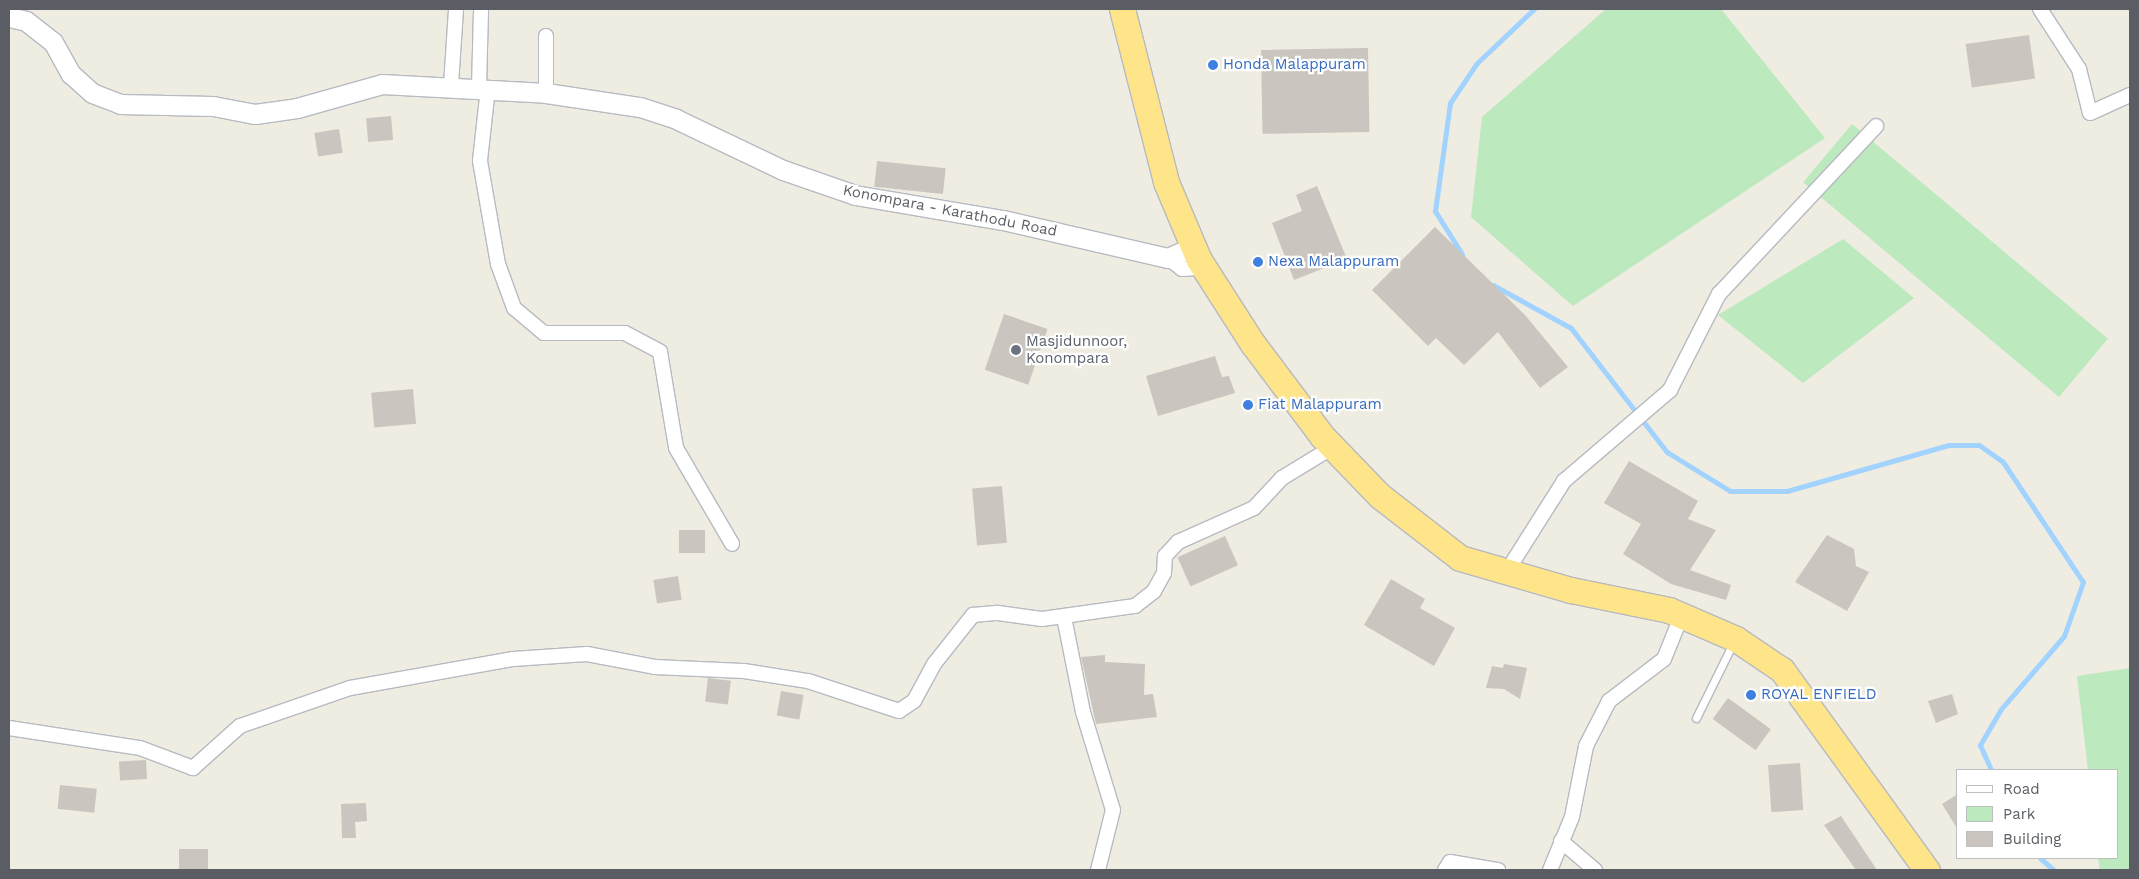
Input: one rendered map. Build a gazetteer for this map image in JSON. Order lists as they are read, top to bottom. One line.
{"streets":{"main road":["Konompara - Karathodu Road"]},"places":["Honda Malappuram","Nexa Malappuram","Masjidunnoor, Konompara","Fiat Malappuram","ROYAL ENFIELD"],"legend":["Road","Park","Building"]}
